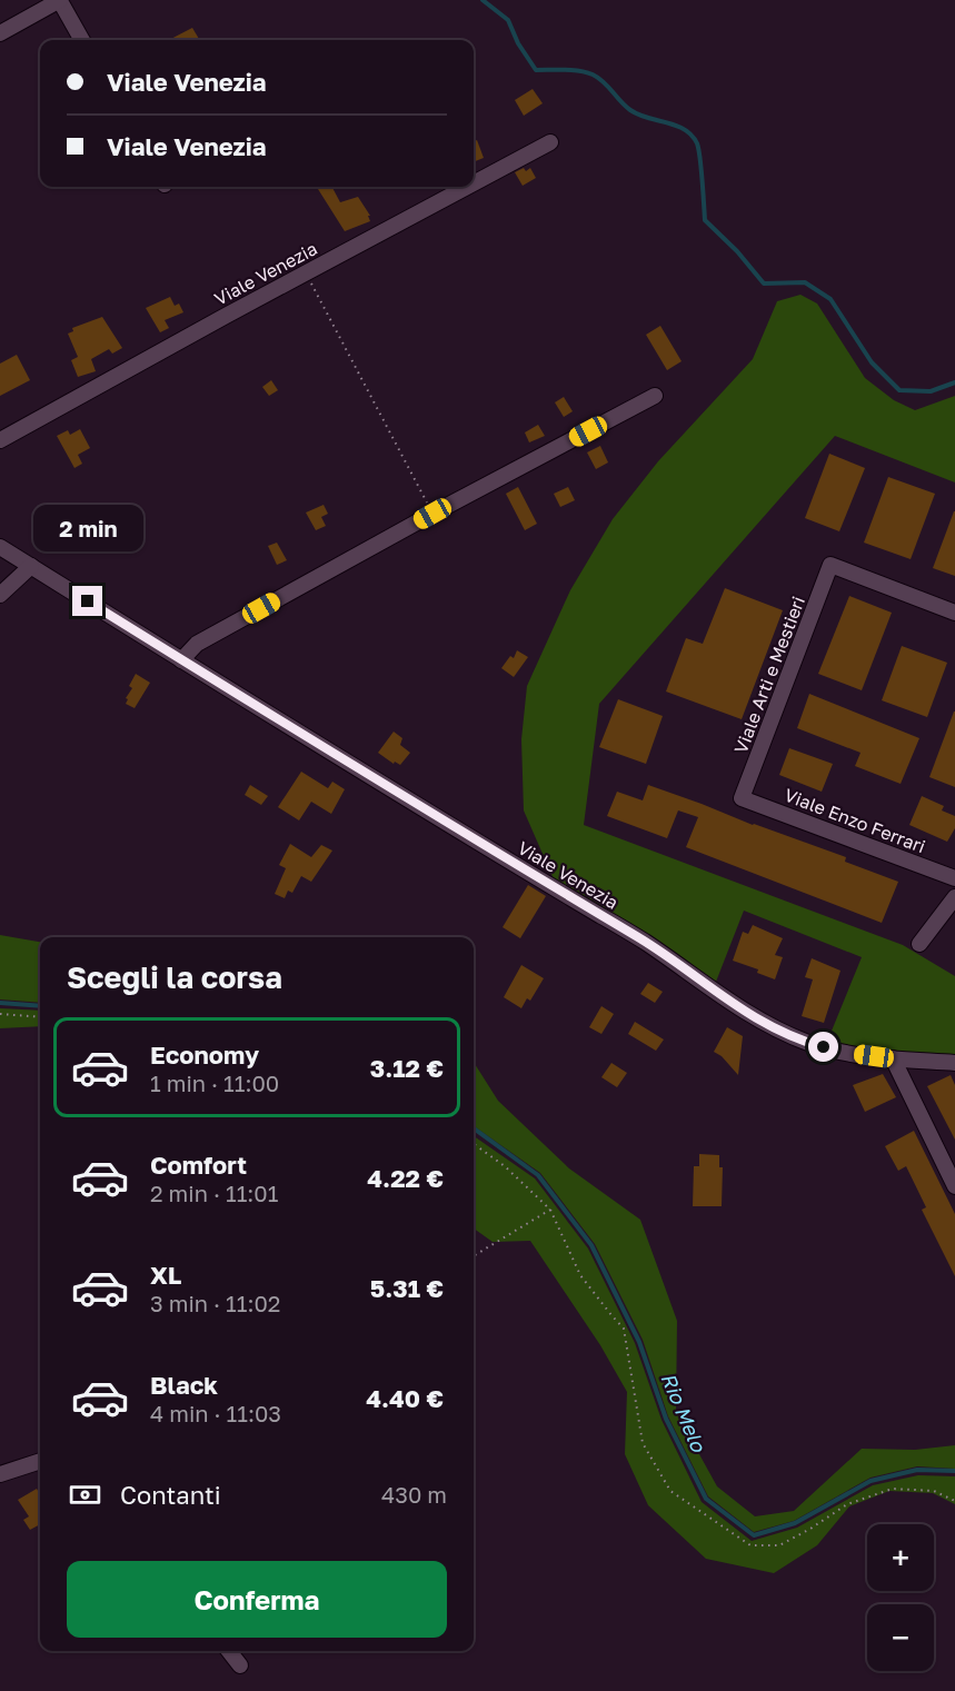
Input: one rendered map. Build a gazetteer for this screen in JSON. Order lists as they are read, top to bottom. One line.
{"streets":{"street":["Viale Venezia","Viale Arti e Mestieri","Viale Enzo Ferrari"]},"crossings":[["Viale Arti e Mestieri","Viale Enzo Ferrari"]],"water":["Rio Melo"],"page":{"banner":["Viale Venezia","Viale Venezia"],"bubble":"2 min","heading":"Scegli la corsa","list":[{"name":"Economy","note":"1 min · 11:00","value":"3.12 €"},{"name":"Comfort","note":"2 min · 11:01","value":"4.22 €"},{"name":"XL","note":"3 min · 11:02","value":"5.31 €"},{"name":"Black","note":"4 min · 11:03","value":"4.40 €"}],"pay":["Contanti","430 m"],"map_buttons":["+","−"],"buttons":"Conferma"}}
